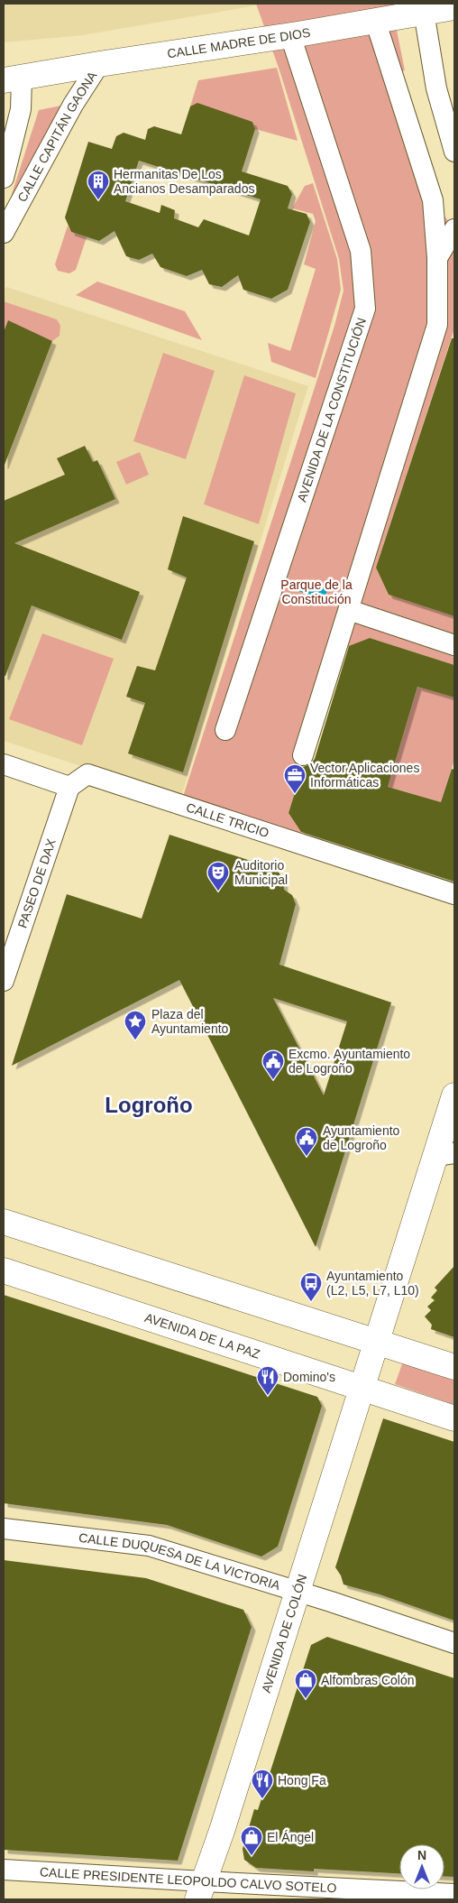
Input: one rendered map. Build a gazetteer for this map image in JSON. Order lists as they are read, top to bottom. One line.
{"streets":{"main road":["CALLE MADRE DE DIOS","AVENIDA DE LA PAZ","AVENIDA DE COLÓN"],"street":["CALLE CAPITÁN GAONA","AVENIDA DE LA CONSTITUCIÓN","CALLE TRICIO","PASEO DE DAX","CALLE DUQUESA DE LA VICTORIA","CALLE PRESIDENTE LEOPOLDO CALVO SOTELO"]},"crossings":[["CALLE MADRE DE DIOS","CALLE CAPITÁN GAONA"],["CALLE MADRE DE DIOS","AVENIDA DE LA CONSTITUCIÓN"],["CALLE TRICIO","PASEO DE DAX"],["AVENIDA DE LA PAZ","AVENIDA DE COLÓN"],["CALLE DUQUESA DE LA VICTORIA","AVENIDA DE COLÓN"],["AVENIDA DE COLÓN","CALLE PRESIDENTE LEOPOLDO CALVO SOTELO"]],"districts":["Logroño"],"parks":["Parque de la Constitución"],"places":{"building":["Hermanitas De Los Ancianos Desamparados"],"office":["Vector Aplicaciones Informáticas"],"theatre":["Auditorio Municipal"],"place":["Plaza del Ayuntamiento"],"public building":["Excmo. Ayuntamiento de Logroño","Ayuntamiento de Logroño"],"bus stop":["Ayuntamiento (L2, L5, L7, L10)"],"restaurant":["Domino's","Hong Fa"],"shop":["Alfombras Colón","El Ángel"]},"north":"top"}
